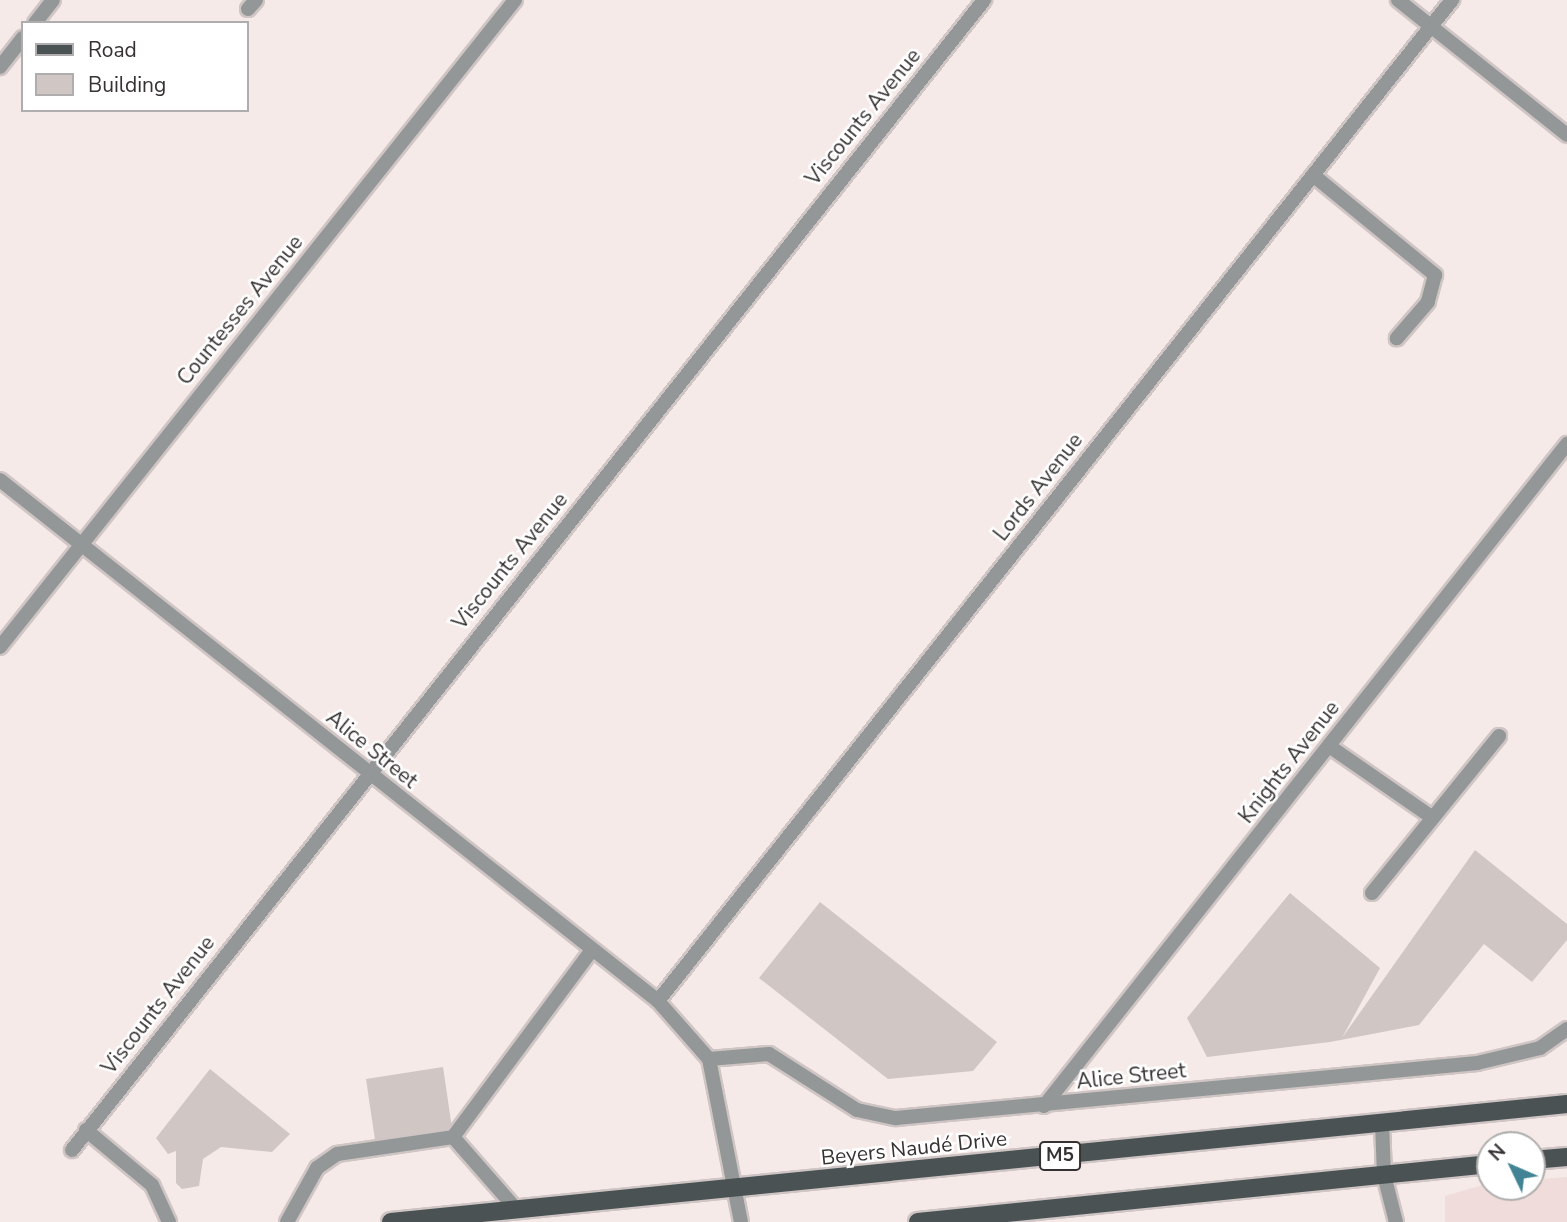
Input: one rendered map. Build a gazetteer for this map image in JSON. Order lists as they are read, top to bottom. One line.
{"streets":{"main road":["Beyers Naudé Drive","M5"],"street":["Viscounts Avenue","Countesses Avenue","Lords Avenue","Alice Street","Knights Avenue"]},"crossings":[["Viscounts Avenue","Alice Street"],["Countesses Avenue","Alice Street"],["Lords Avenue","Alice Street"],["Alice Street","Knights Avenue"],["Alice Street","Beyers Naudé Drive"]],"legend":["Road","Building"],"north":"top left"}
